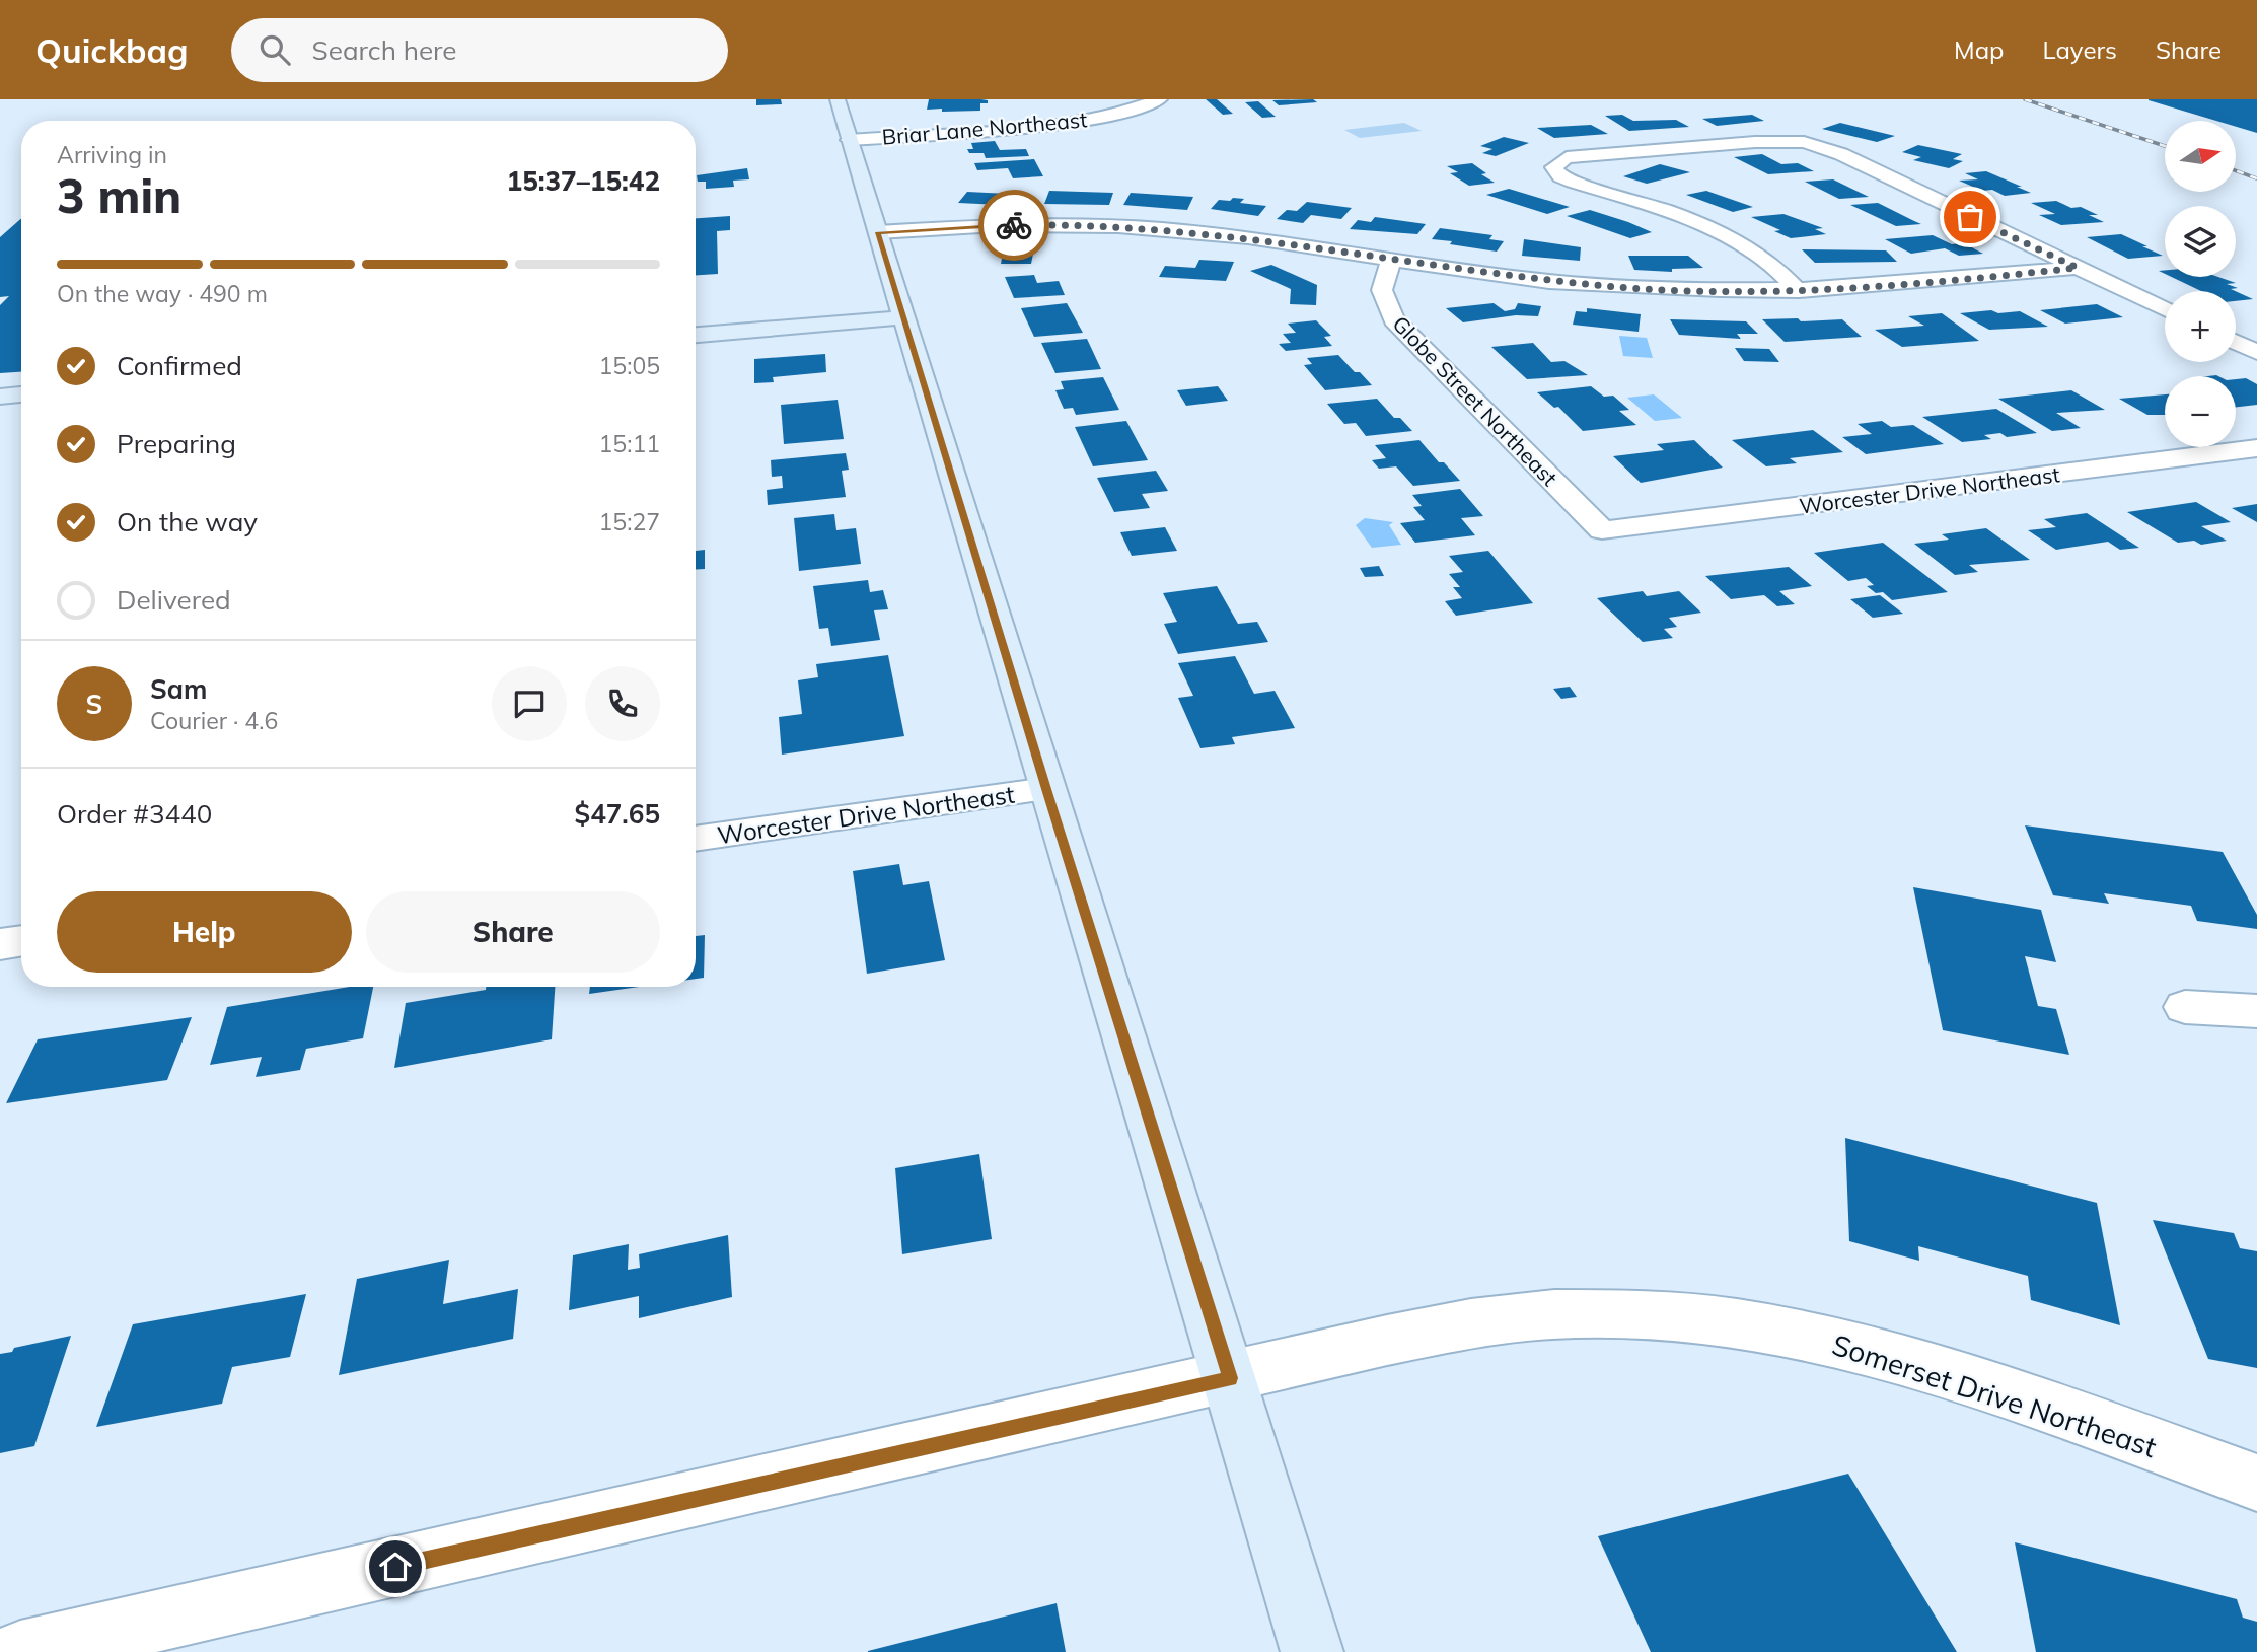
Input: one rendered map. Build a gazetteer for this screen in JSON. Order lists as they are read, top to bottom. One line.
{"streets":{"street":["Briar Lane Northeast","Globe Street Northeast","Worcester Drive Northeast","Somerset Drive Northeast"]},"crossings":[["Globe Street Northeast","Worcester Drive Northeast"]],"north":"right","page":{"header":"Quickbag","search":"Search here","nav":["Map","Layers","Share"],"map_buttons":["+","−"],"heading":["3 min","Arriving in","15:37–15:42"],"panel":["Sam","Courier · 4.6","Order #3440","$47.65"],"bar":"On the way · 490 m","list":[["Confirmed","15:05"],["Preparing","15:11"],["On the way","15:27"],"Delivered"],"round":"S","buttons":["Help","Share"]}}
